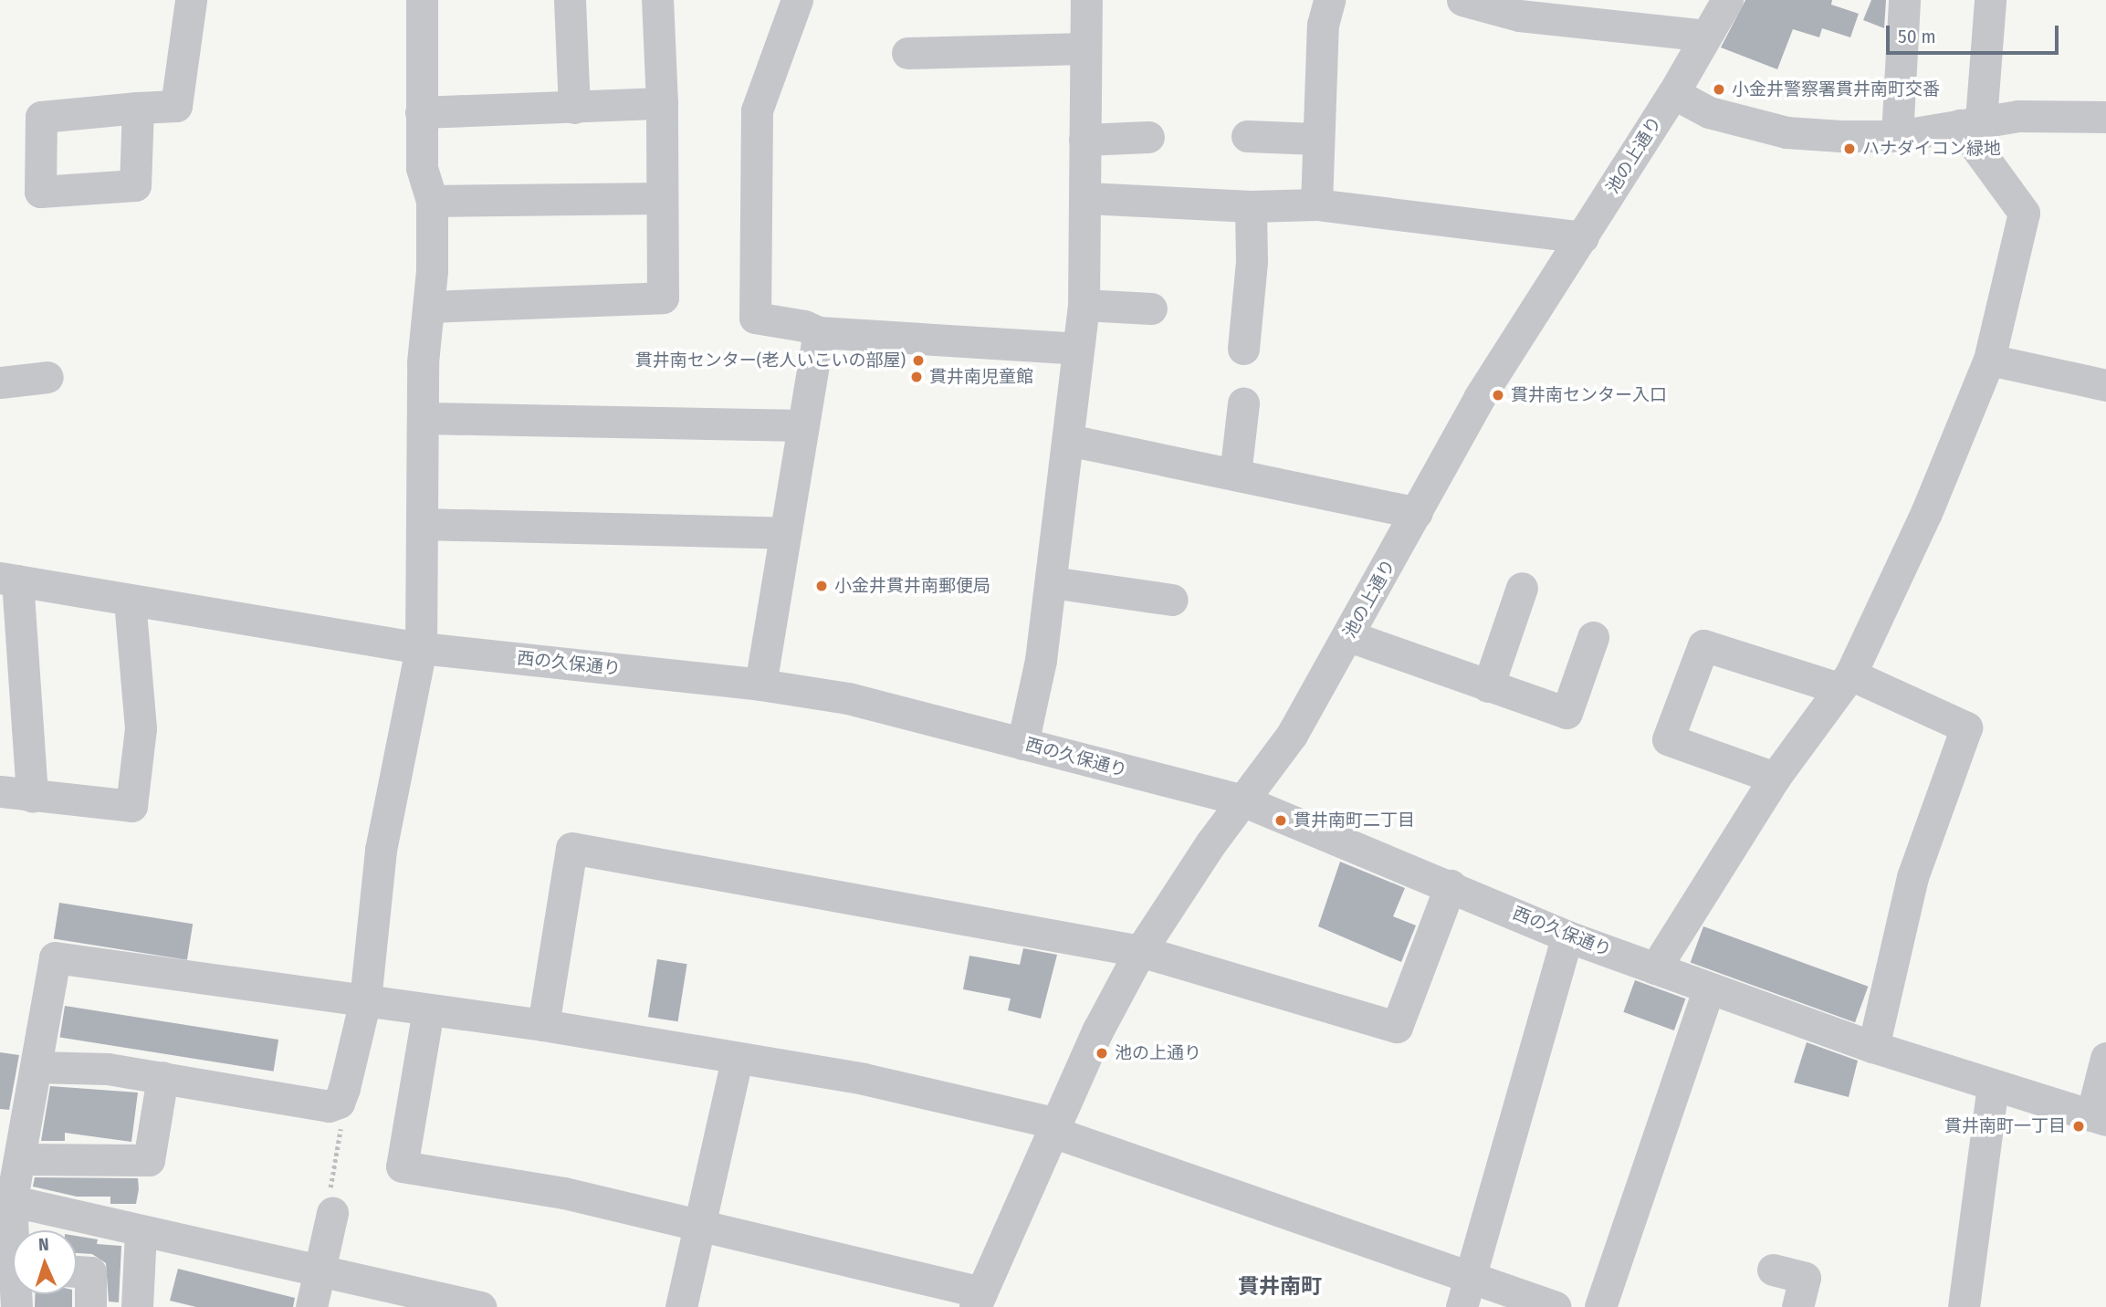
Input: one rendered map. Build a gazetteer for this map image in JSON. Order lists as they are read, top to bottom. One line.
{"streets":{"street":["池の上通り","西の久保通り"]},"crossings":[["池の上通り","西の久保通り"]],"districts":["貫井南町"],"places":["小金井警察署貫井南町交番","ハナダイコン緑地","貫井南センター(老人いこいの部屋)","貫井南児童館","貫井南センター入口","小金井貫井南郵便局","貫井南町二丁目","池の上通り","貫井南町一丁目"],"scale_bar":"50 m","north":"top"}
